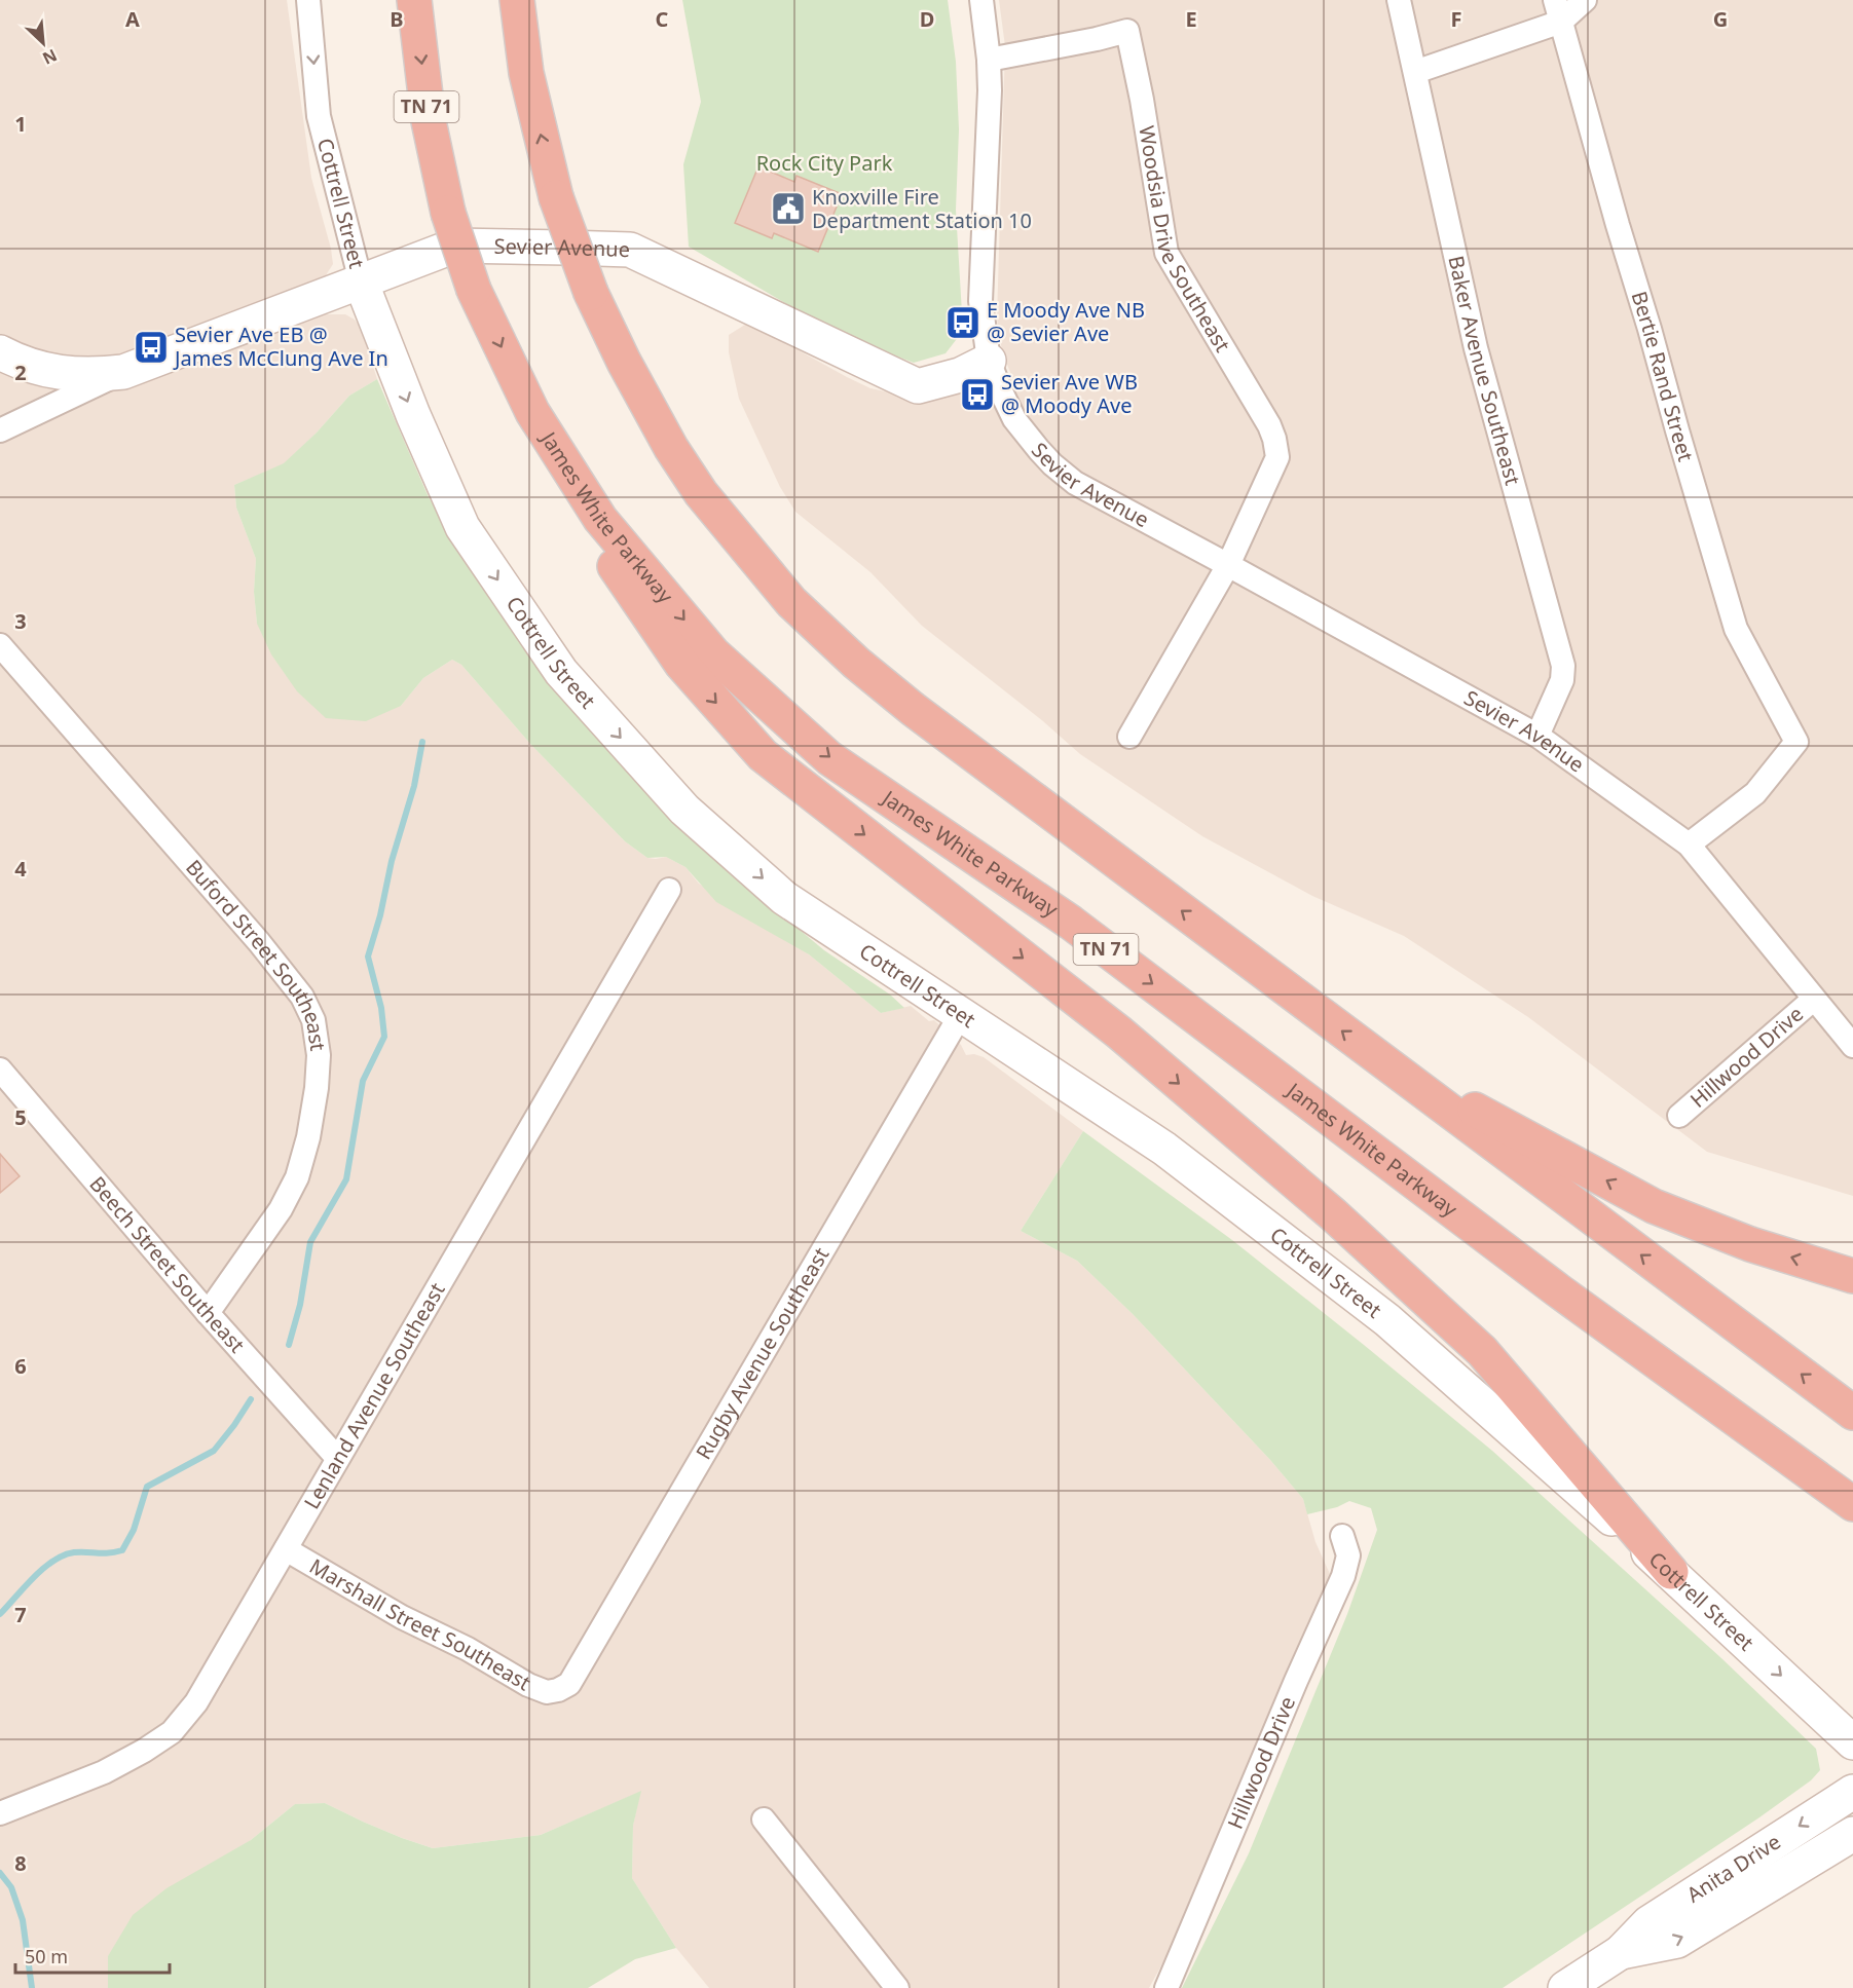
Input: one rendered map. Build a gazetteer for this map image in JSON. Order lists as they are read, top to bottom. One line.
{"streets":{"highway":["TN 71","James White Parkway"],"street":["Cottrell Street","Woodsia Drive Southeast","Sevier Avenue","Baker Avenue Southeast","Bertie Rand Street","Buford Street Southeast","Hillwood Drive","Beech Street Southeast","Rugby Avenue Southeast","Lenland Avenue Southeast","Marshall Street Southeast","Anita Drive"]},"crossings":[["Cottrell Street","Sevier Avenue"],["Cottrell Street","Rugby Avenue Southeast"],["Woodsia Drive Southeast","Sevier Avenue"],["Sevier Avenue","Baker Avenue Southeast"],["Sevier Avenue","Bertie Rand Street"],["Sevier Avenue","Hillwood Drive"],["Buford Street Southeast","Beech Street Southeast"],["Beech Street Southeast","Lenland Avenue Southeast"],["Rugby Avenue Southeast","Marshall Street Southeast"],["Lenland Avenue Southeast","Marshall Street Southeast"]],"one_way":["Cottrell Street"],"parks":["Rock City Park"],"places":{"public building":["Knoxville Fire Department Station 10"],"bus stop":["E Moody Ave NB @ Sevier Ave","Sevier Ave EB @ James McClung Ave In","Sevier Ave WB @ Moody Ave"]},"scale_bar":"50 m","north":"bottom right","grid":{"columns":["A","B","C","D","E","F","G"],"rows":["1","2","3","4","5","6","7","8"]}}
